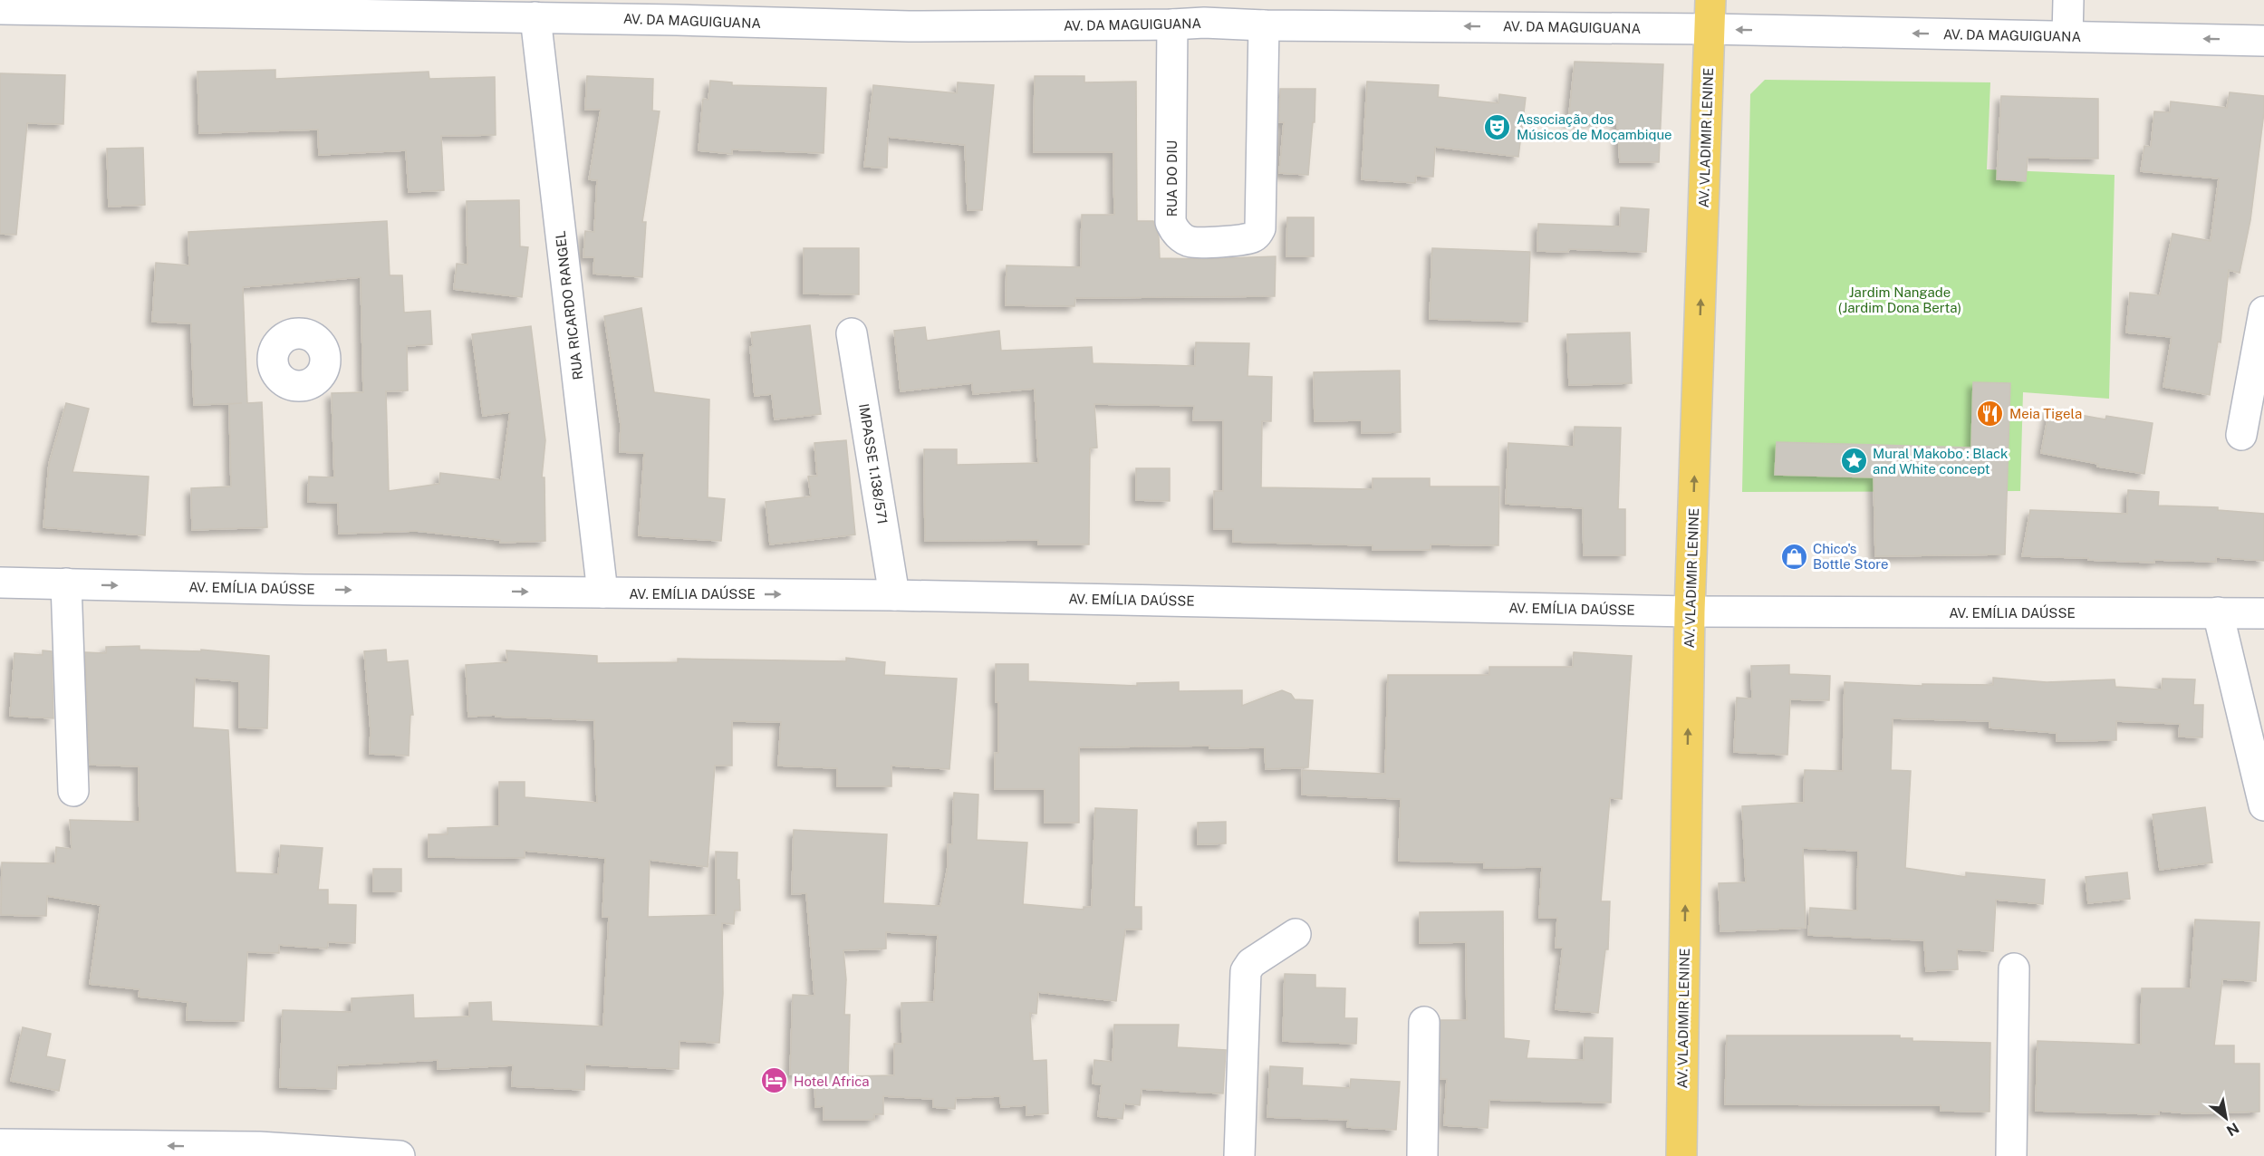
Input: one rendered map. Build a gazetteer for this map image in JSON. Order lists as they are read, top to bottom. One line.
{"streets":{"main road":["AV. VLADIMIR LENINE"],"street":["AV. DA MAGUIGUANA","RUA DO DIU","RUA RICARDO RANGEL","IMPASSE 1.138/571","AV. EMÍLIA DAÚSSE"]},"crossings":[["AV. DA MAGUIGUANA","AV. VLADIMIR LENINE"],["AV. DA MAGUIGUANA","RUA DO DIU"],["AV. DA MAGUIGUANA","RUA RICARDO RANGEL"],["AV. VLADIMIR LENINE","AV. EMÍLIA DAÚSSE"],["RUA RICARDO RANGEL","AV. EMÍLIA DAÚSSE"],["IMPASSE 1.138/571","AV. EMÍLIA DAÚSSE"]],"one_way":["AV. DA MAGUIGUANA","AV. VLADIMIR LENINE","AV. EMÍLIA DAÚSSE"],"parks":["Jardim Nangade (Jardim Dona Berta)"],"places":{"theatre":["Associação dos Músicos de Moçambique"],"restaurant":["Meia Tigela"],"place":["Mural Makobo : Black and White concept"],"shop":["Chico's Bottle Store"],"hotel":["Hotel Africa"]},"north":"bottom right"}
